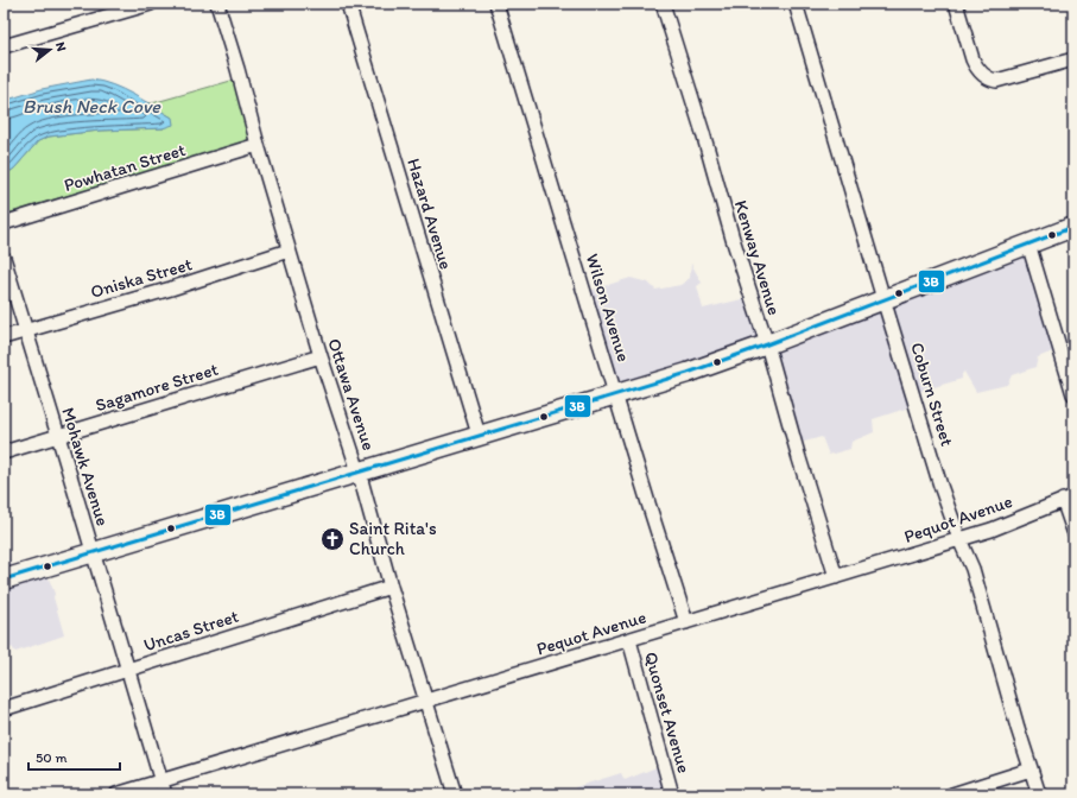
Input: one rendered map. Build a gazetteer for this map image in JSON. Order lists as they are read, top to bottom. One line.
{"streets":{"street":["Powhatan Street","Hazard Avenue","Kenway Avenue","Oniska Street","Wilson Avenue","Sagamore Street","Ottawa Avenue","Coburn Street","Mohawk Avenue","Pequot Avenue","Uncas Street","Quonset Avenue"]},"crossings":[["Powhatan Street","Ottawa Avenue"],["Kenway Avenue","Pequot Avenue"],["Oniska Street","Ottawa Avenue"],["Oniska Street","Mohawk Avenue"],["Wilson Avenue","Pequot Avenue"],["Sagamore Street","Ottawa Avenue"],["Sagamore Street","Mohawk Avenue"],["Ottawa Avenue","Pequot Avenue"],["Ottawa Avenue","Uncas Street"],["Coburn Street","Pequot Avenue"],["Mohawk Avenue","Pequot Avenue"],["Mohawk Avenue","Uncas Street"],["Pequot Avenue","Quonset Avenue"]],"water":["Brush Neck Cove"],"places":{"church":["Saint Rita's Church"]},"lines":["transit line 3B"],"scale_bar":"50 m","north":"right"}
